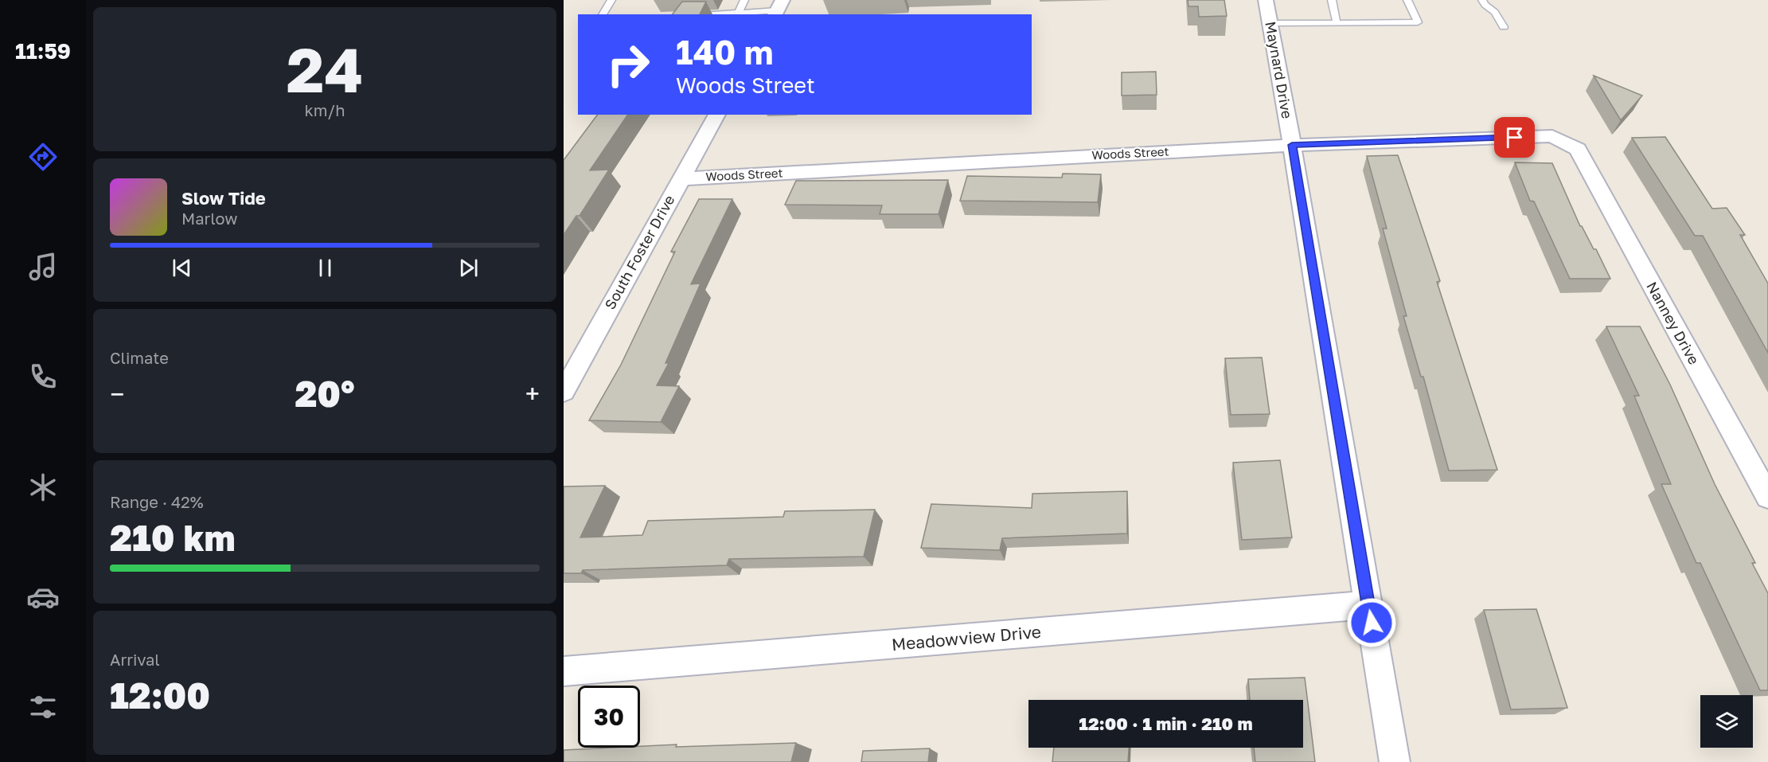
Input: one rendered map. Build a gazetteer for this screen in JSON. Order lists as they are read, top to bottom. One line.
{"streets":{"street":["Maynard Drive","Woods Street","South Foster Drive","Nanney Drive","Meadowview Drive"]},"crossings":[["Maynard Drive","Woods Street"],["Maynard Drive","Meadowview Drive"],["Woods Street","South Foster Drive"],["Woods Street","Nanney Drive"]],"page":{"tabs":"11:59","tile":[["24","km/h"],"Climate",["Range · 42%","210 km"],["Arrival","12:00"]],"turn":["140 m","Woods Street"],"song":["Slow Tide","Marlow"],"heat":["−","20°","+"],"limit":"30","trip":"12:00 · 1 min · 210 m"}}
